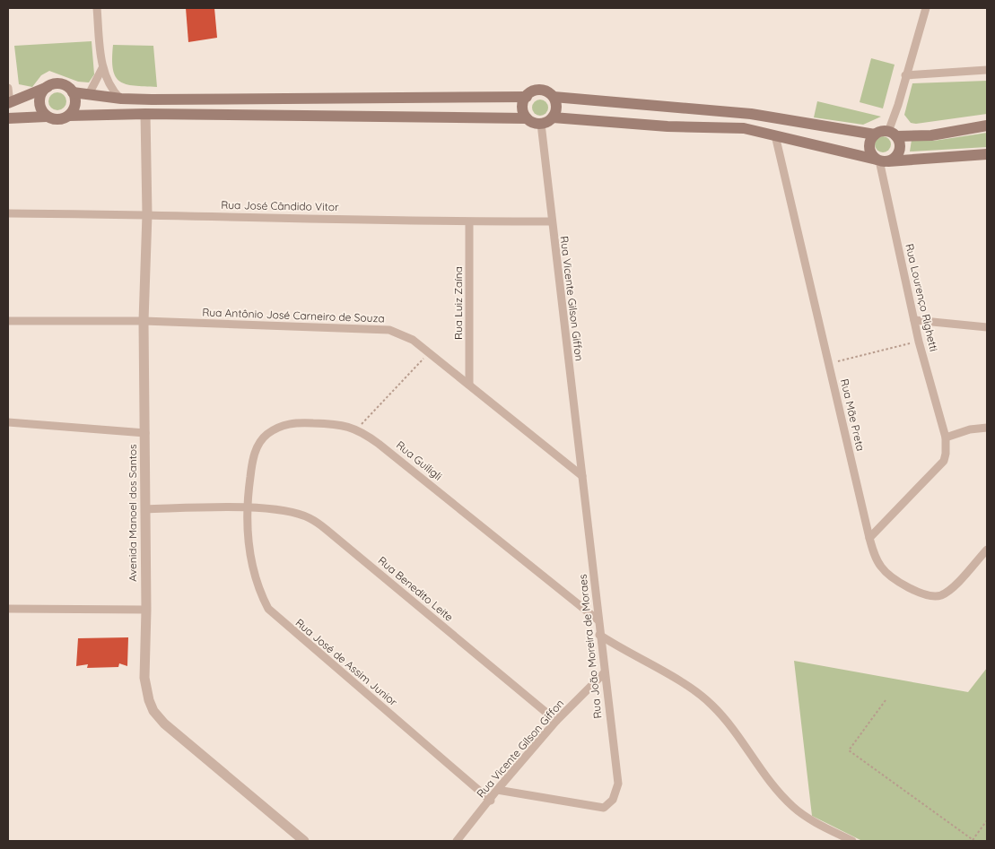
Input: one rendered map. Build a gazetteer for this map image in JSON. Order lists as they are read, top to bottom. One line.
{"streets":{"street":["Rua José Cândido Vitor","Rua Lourenço Righetti","Rua Vicente Gilson Giffon","Rua Luiz Zaína","Rua Antônio José Carneiro de Souza","Rua Mãe Preta","Rua Guiligli","Avenida Manoel dos Santos","Rua Benedito Leite","Rua João Moreira de Moraes","Rua José de Assim Junior"]},"crossings":[["Rua José Cândido Vitor","Rua Vicente Gilson Giffon"],["Rua José Cândido Vitor","Rua Luiz Zaína"],["Rua José Cândido Vitor","Avenida Manoel dos Santos"],["Rua Lourenço Righetti","Rua Mãe Preta"],["Rua Vicente Gilson Giffon","Rua Antônio José Carneiro de Souza"],["Rua Vicente Gilson Giffon","Rua Benedito Leite"],["Rua Vicente Gilson Giffon","Rua João Moreira de Moraes"],["Rua Vicente Gilson Giffon","Rua José de Assim Junior"],["Rua Luiz Zaína","Rua Antônio José Carneiro de Souza"],["Rua Antônio José Carneiro de Souza","Avenida Manoel dos Santos"],["Rua Antônio José Carneiro de Souza","Rua João Moreira de Moraes"],["Rua Guiligli","Rua Benedito Leite"],["Rua Guiligli","Rua João Moreira de Moraes"],["Rua Guiligli","Rua José de Assim Junior"],["Avenida Manoel dos Santos","Rua Benedito Leite"],["Rua Benedito Leite","Rua José de Assim Junior"]]}
